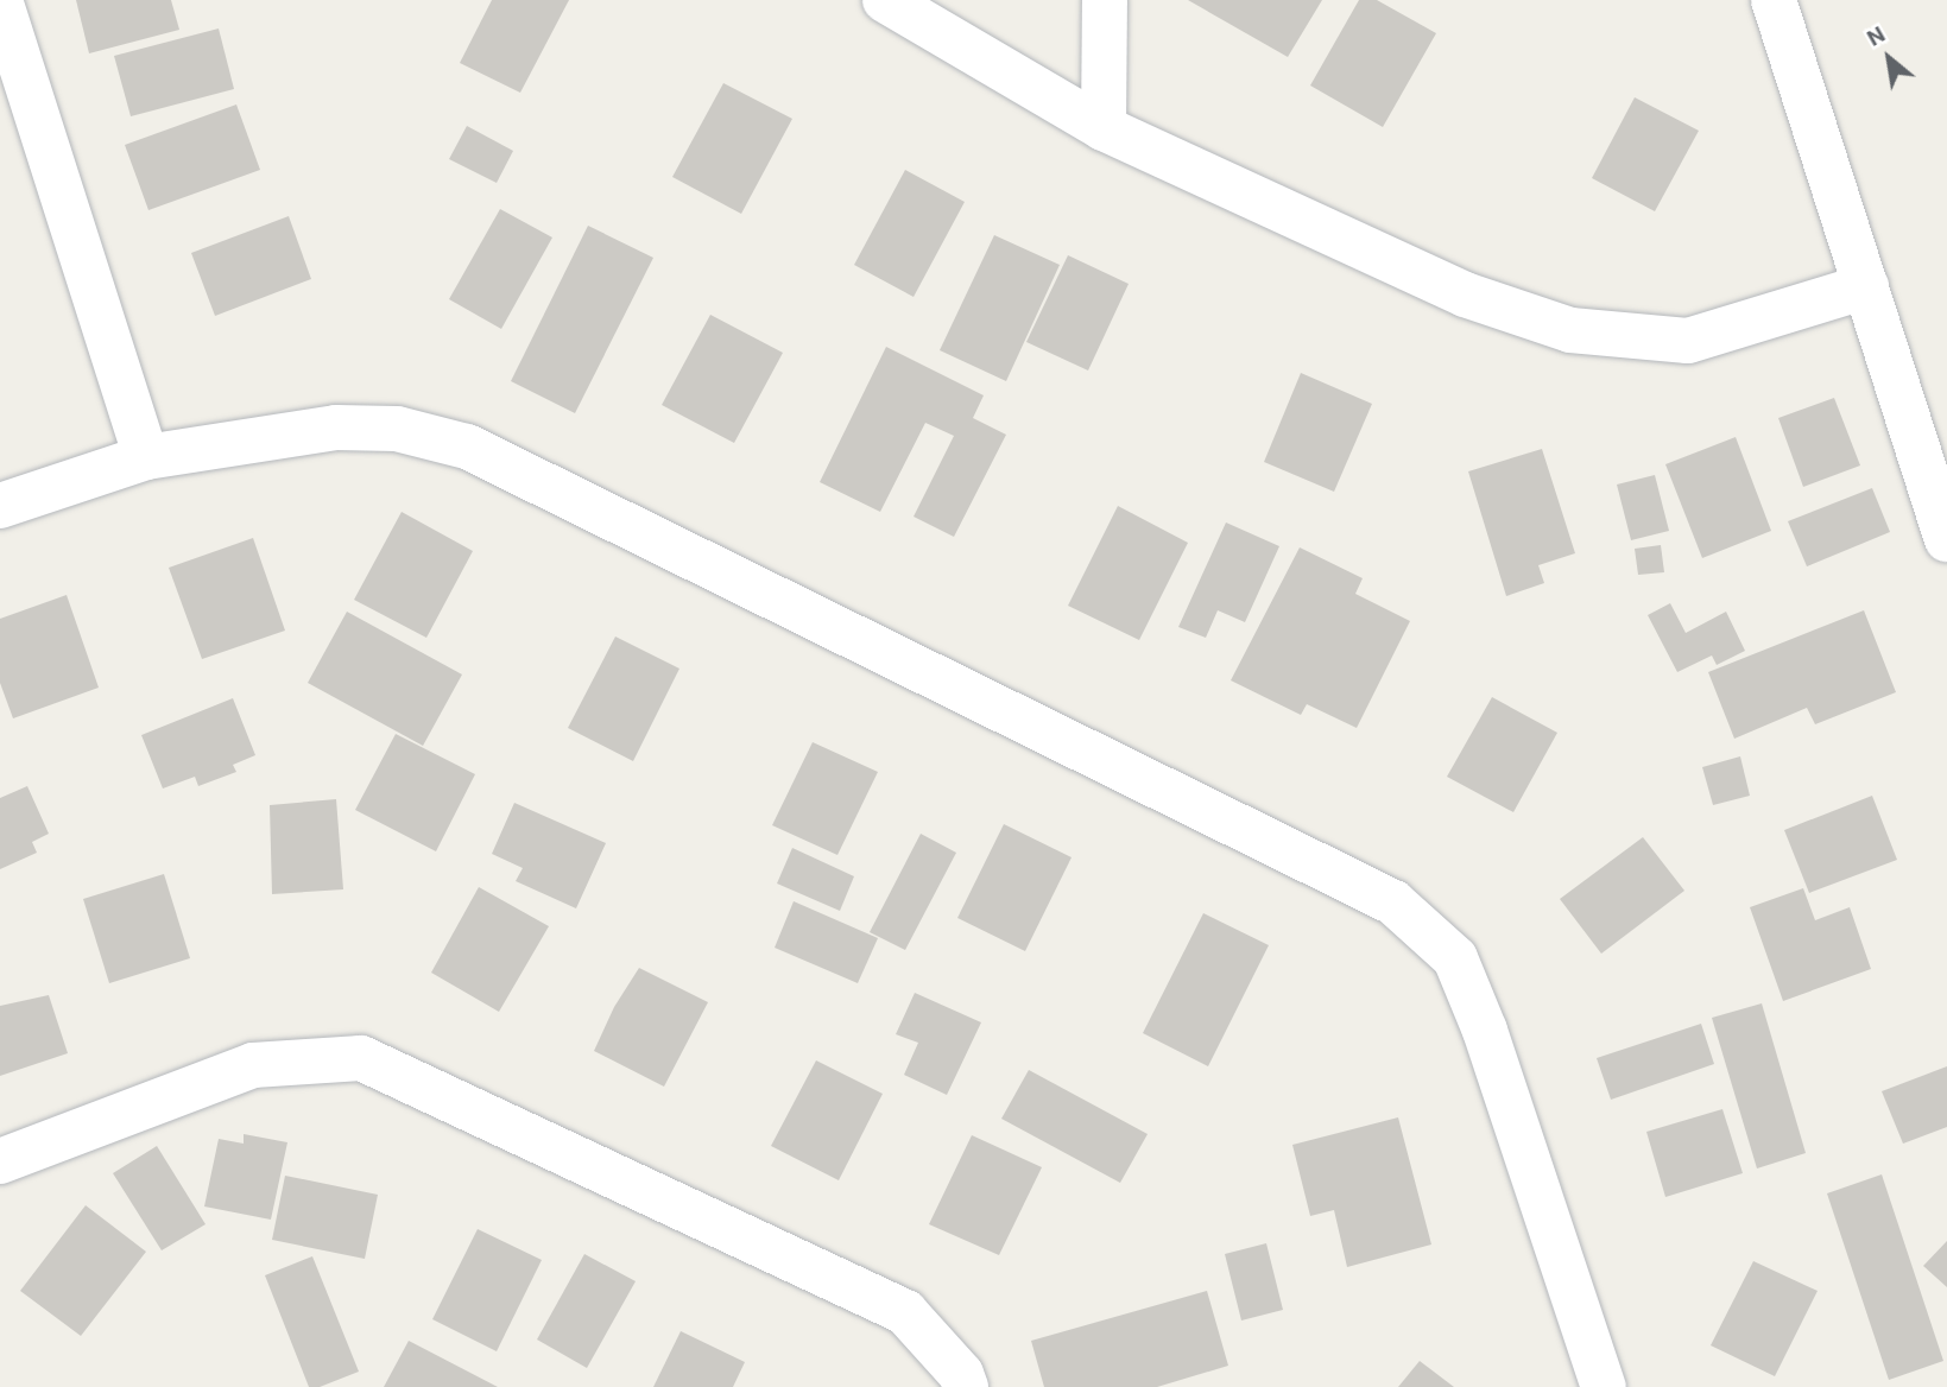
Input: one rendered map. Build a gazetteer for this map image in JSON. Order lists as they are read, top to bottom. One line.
{"north":"top left"}
